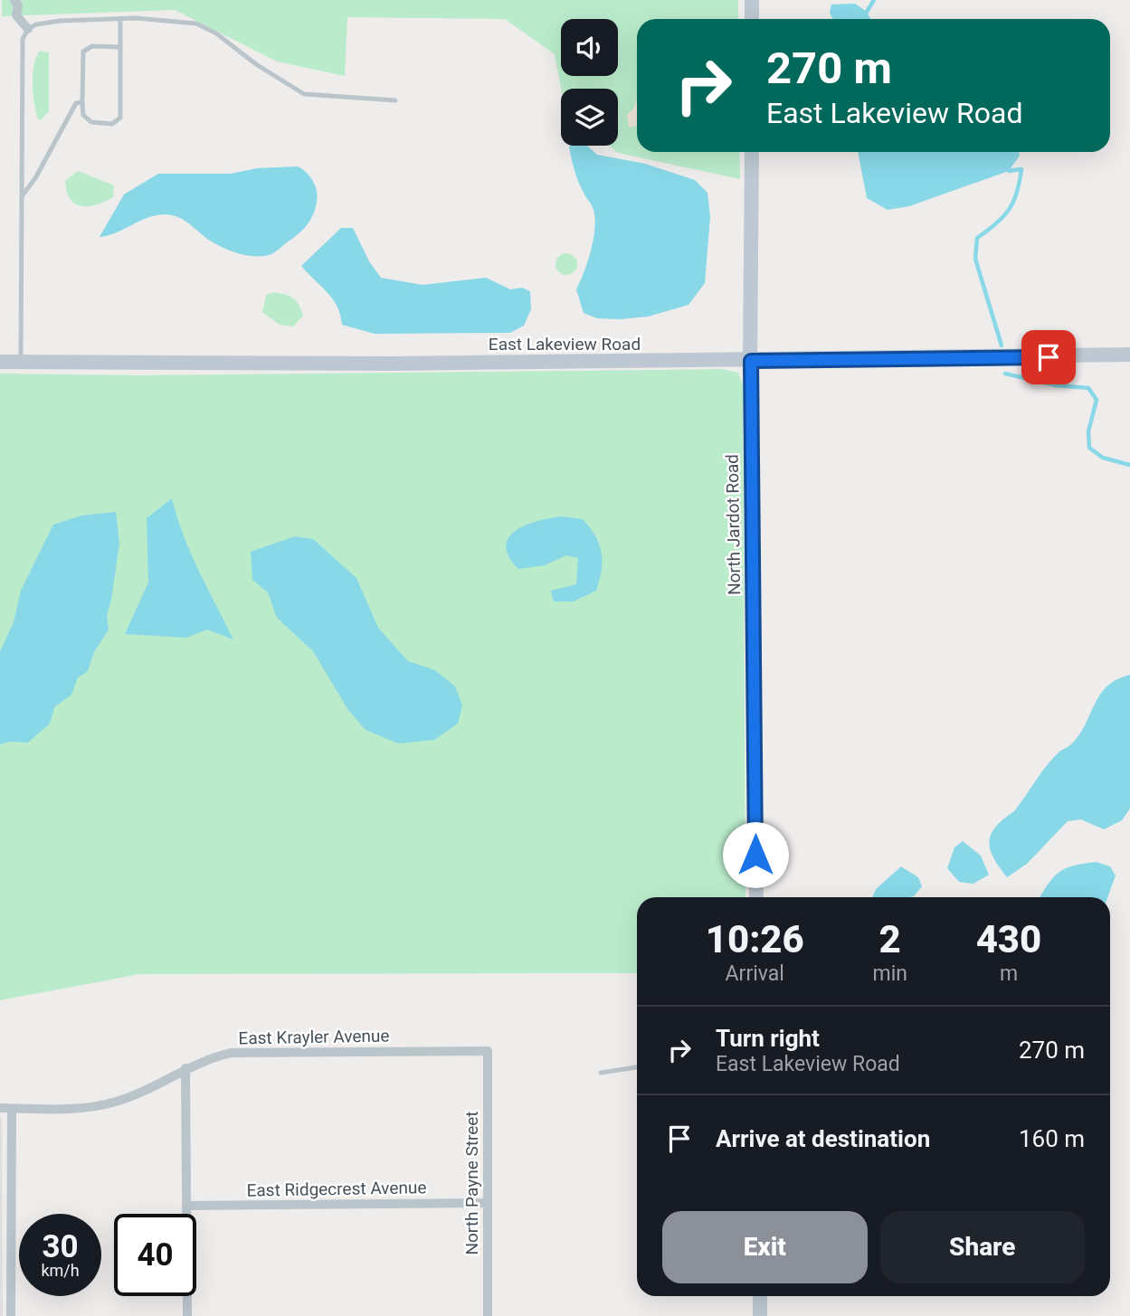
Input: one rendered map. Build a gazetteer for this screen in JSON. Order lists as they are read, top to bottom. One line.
{"streets":{"street":["East Lakeview Road","North Jardot Road","East Krayler Avenue","North Payne Street","East Ridgecrest Avenue"]},"crossings":[["East Lakeview Road","North Jardot Road"],["East Krayler Avenue","North Payne Street"],["North Payne Street","East Ridgecrest Avenue"]],"page":{"turn":["270 m","East Lakeview Road"],"eta":["10:26","Arrival","2","min","430","m"],"list":[{"name":"Turn right","note":"East Lakeview Road","value":"270 m"},{"name":"Arrive at destination","value":"160 m"}],"buttons":["Exit","Share"],"speed":"30 km/h","limit":"40"}}
